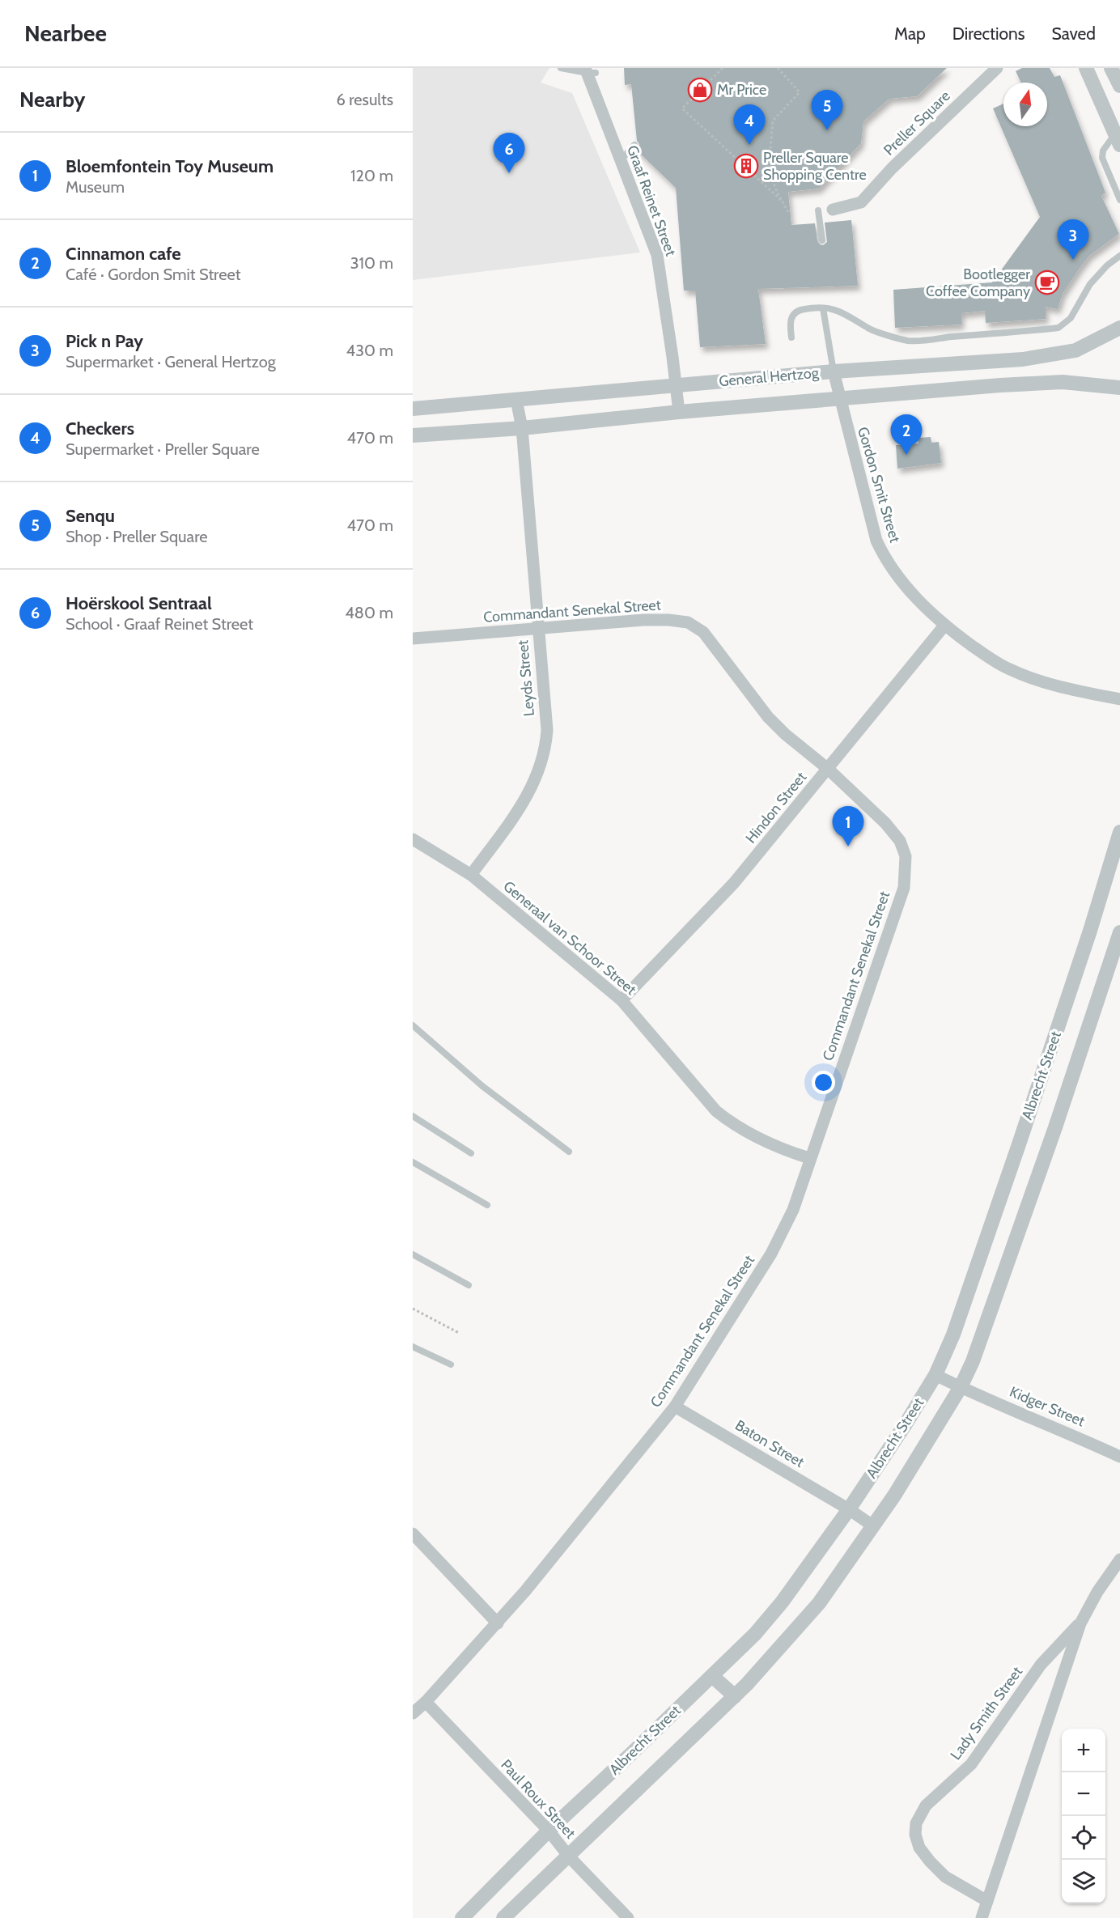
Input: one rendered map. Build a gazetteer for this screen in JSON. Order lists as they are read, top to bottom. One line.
{"streets":{"street":["Preller Square","Graaf Reinet Street","General Hertzog","Gordon Smit Street","Commandant Senekal Street","Leyds Street","Hindon Street","Generaal van Schoor Street","Albrecht Street","Kidger Street","Baton Street","Lady Smith Street","Paul Roux Street"]},"crossings":[["Graaf Reinet Street","General Hertzog"],["General Hertzog","Gordon Smit Street"],["General Hertzog","Leyds Street"],["Gordon Smit Street","Hindon Street"],["Commandant Senekal Street","Leyds Street"],["Commandant Senekal Street","Hindon Street"],["Commandant Senekal Street","Generaal van Schoor Street"],["Commandant Senekal Street","Baton Street"],["Commandant Senekal Street","Paul Roux Street"],["Leyds Street","Generaal van Schoor Street"],["Hindon Street","Generaal van Schoor Street"],["Albrecht Street","Kidger Street"],["Albrecht Street","Baton Street"],["Albrecht Street","Paul Roux Street"]],"places":{"shop":["Mr Price"],"building":["Preller Square Shopping Centre"],"cafe":["Bootlegger Coffee Company"]},"north":"top","page":{"header":"Nearbee","nav":["Map","Directions","Saved"],"heading":["Nearby","6 results"],"pins":["5","4","6","3","2","1"],"list":[{"mark":"1","name":"Bloemfontein Toy Museum","note":"Museum","value":"120 m"},{"mark":"2","name":"Cinnamon cafe","note":"Café · Gordon Smit Street","value":"310 m"},{"mark":"3","name":"Pick n Pay","note":"Supermarket · General Hertzog","value":"430 m"},{"mark":"4","name":"Checkers","note":"Supermarket · Preller Square","value":"470 m"},{"mark":"5","name":"Senqu","note":"Shop · Preller Square","value":"470 m"},{"mark":"6","name":"Hoërskool Sentraal","note":"School · Graaf Reinet Street","value":"480 m"}],"map_buttons":["+","−"]}}
